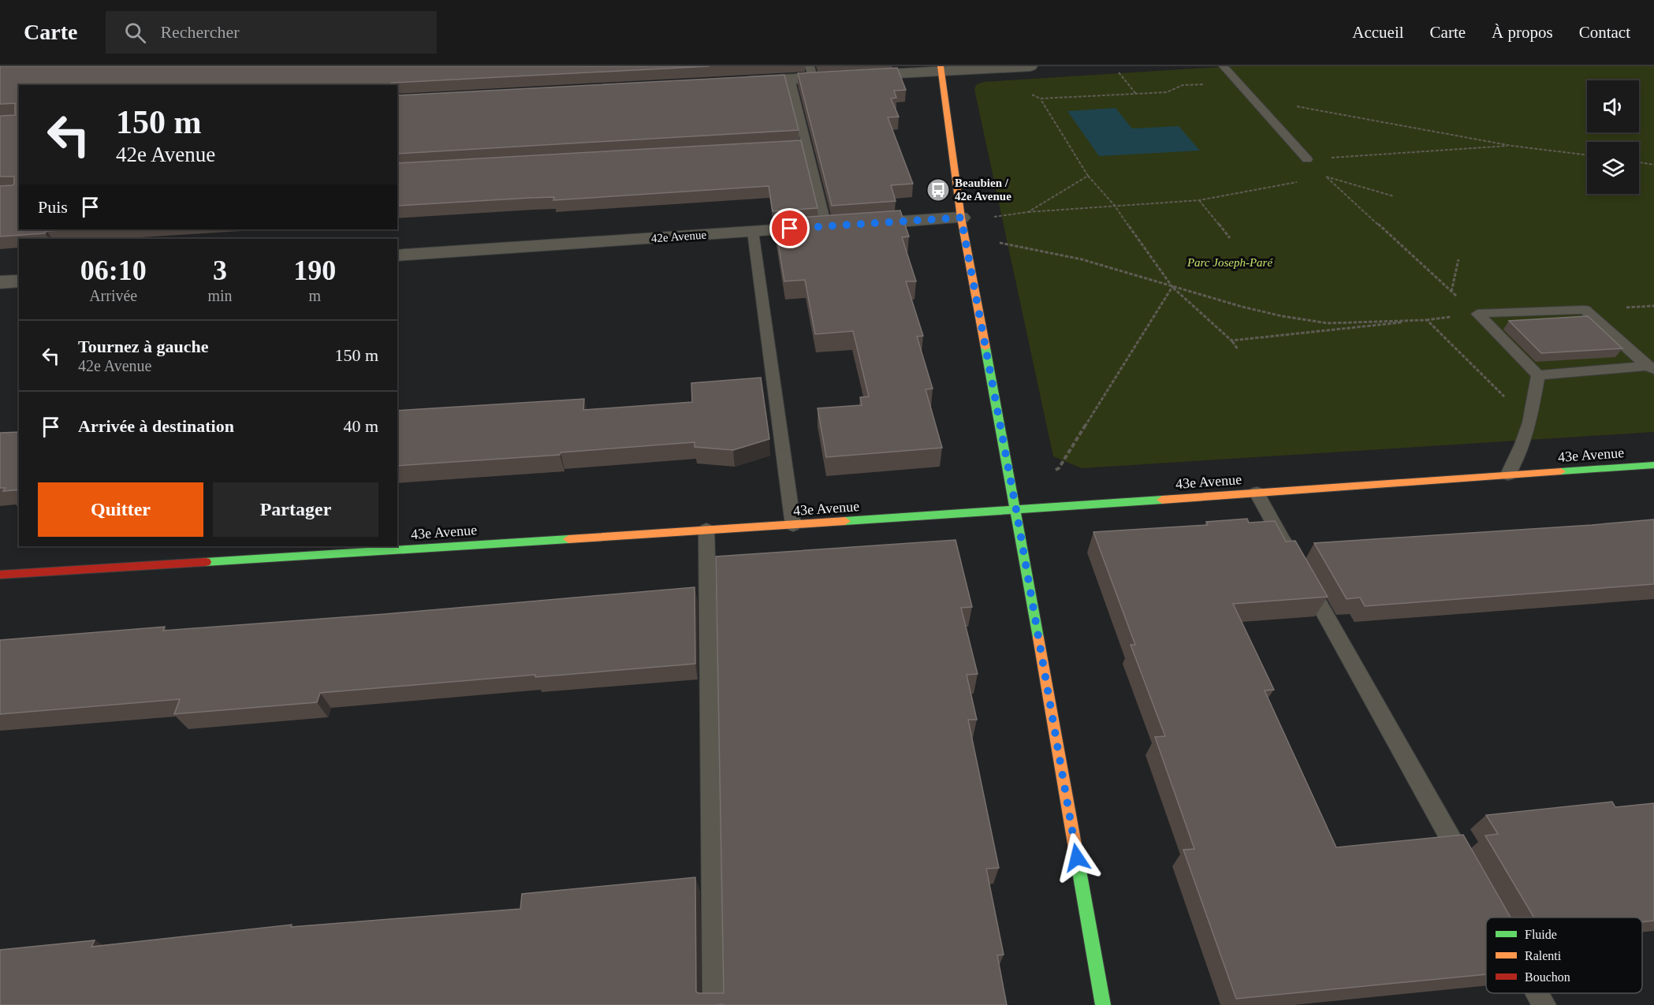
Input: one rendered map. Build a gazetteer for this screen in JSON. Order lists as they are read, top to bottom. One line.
{"streets":{"street":["42e Avenue","43e Avenue"]},"parks":["Parc Joseph-Paré"],"places":{"bus stop":["Beaubien / 42e Avenue"]},"legend":["Fluide","Ralenti","Bouchon"],"page":{"header":"Carte","search":"Rechercher","nav":["Accueil","Carte","À propos","Contact"],"turn":["150 m","42e Avenue"],"then":"Puis","eta":["06:10","Arrivée","3","min","190","m"],"list":[{"name":"Tournez à gauche","note":"42e Avenue","value":"150 m"},{"name":"Arrivée à destination","value":"40 m"}],"buttons":["Quitter","Partager"]}}
